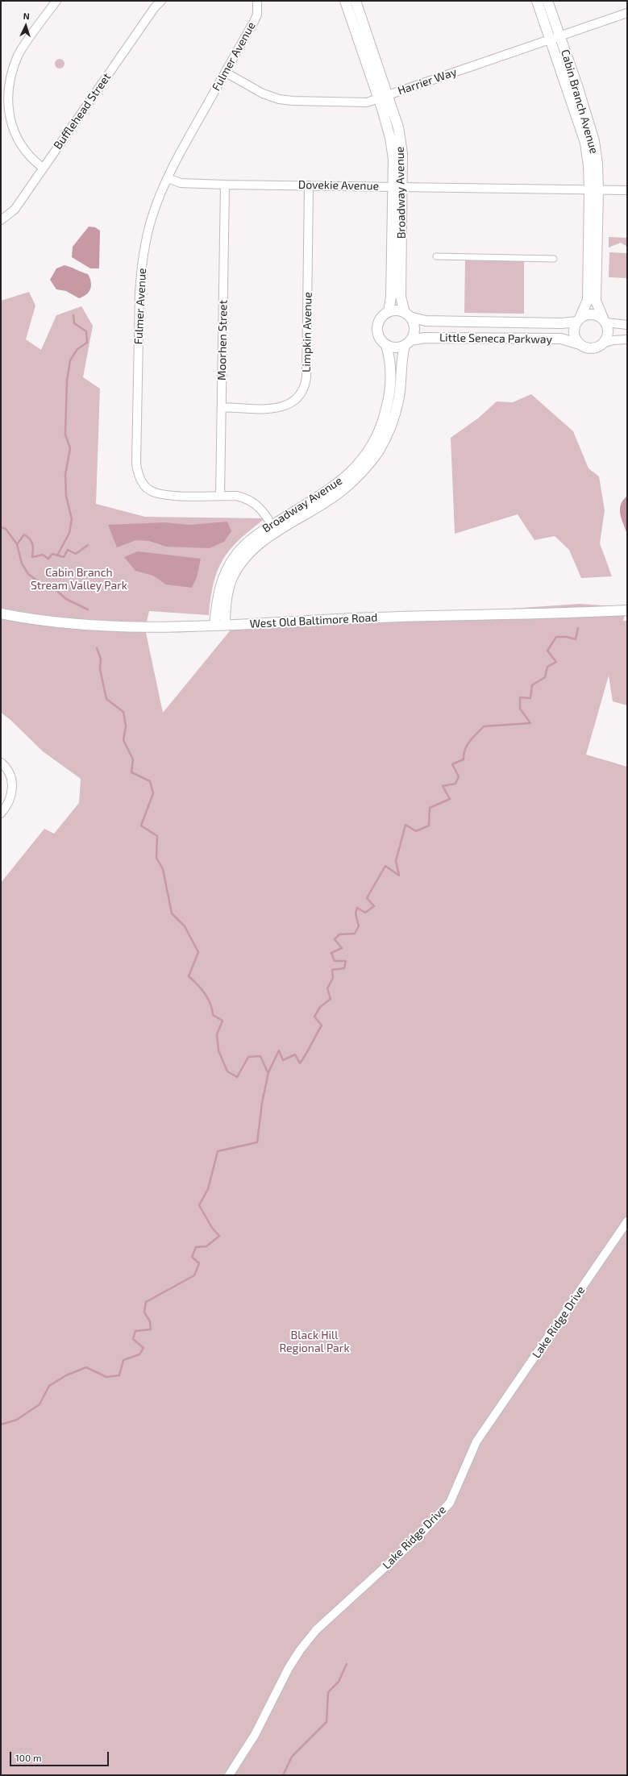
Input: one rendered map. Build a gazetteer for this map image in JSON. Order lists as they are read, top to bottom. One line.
{"streets":{"street":["Fulmer Avenue","Harrier Way","Cabin Branch Avenue","Bufflehead Street","Dovekie Avenue","Broadway Avenue","Limpkin Avenue","Little Seneca Parkway","Moorhen Street","West Old Baltimore Road","Lake Ridge Drive"]},"crossings":[["Fulmer Avenue","Harrier Way"],["Fulmer Avenue","Dovekie Avenue"],["Fulmer Avenue","Broadway Avenue"],["Fulmer Avenue","Moorhen Street"],["Harrier Way","Cabin Branch Avenue"],["Harrier Way","Broadway Avenue"],["Cabin Branch Avenue","Dovekie Avenue"],["Cabin Branch Avenue","Little Seneca Parkway"],["Dovekie Avenue","Broadway Avenue"],["Dovekie Avenue","Limpkin Avenue"],["Dovekie Avenue","Moorhen Street"],["Broadway Avenue","Little Seneca Parkway"],["Broadway Avenue","West Old Baltimore Road"],["Limpkin Avenue","Moorhen Street"]],"parks":["Cabin Branch Stream Valley Park","Black Hill Regional Park"],"scale_bar":"100 m","north":"top"}
